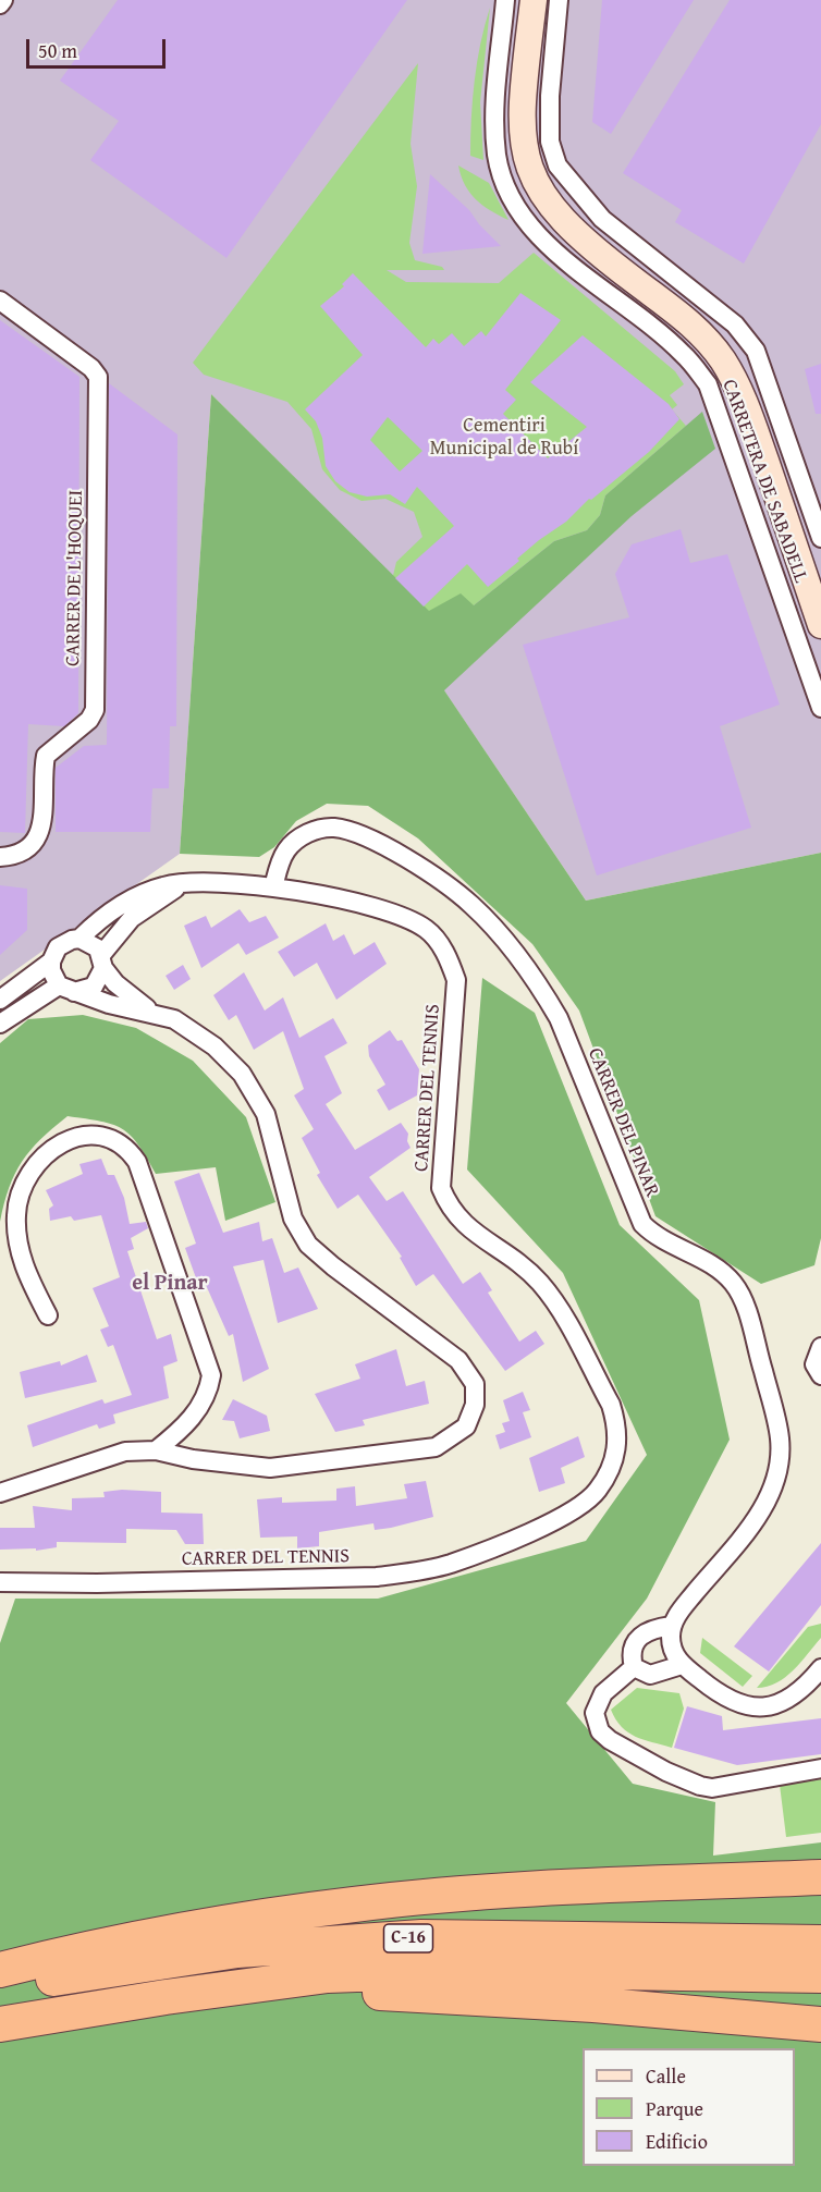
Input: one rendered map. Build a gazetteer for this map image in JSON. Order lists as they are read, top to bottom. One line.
{"streets":{"highway":["C-16"],"street":["CARRETERA DE SABADELL","CARRER DE L'HOQUEI","CARRER DEL TENNIS","CARRER DEL PINAR"]},"crossings":[["CARRER DEL TENNIS","CARRER DEL PINAR"]],"districts":["el Pinar"],"parks":["Cementiri Municipal de Rubí"],"legend":["Calle","Parque","Edificio"],"scale_bar":"50 m"}
